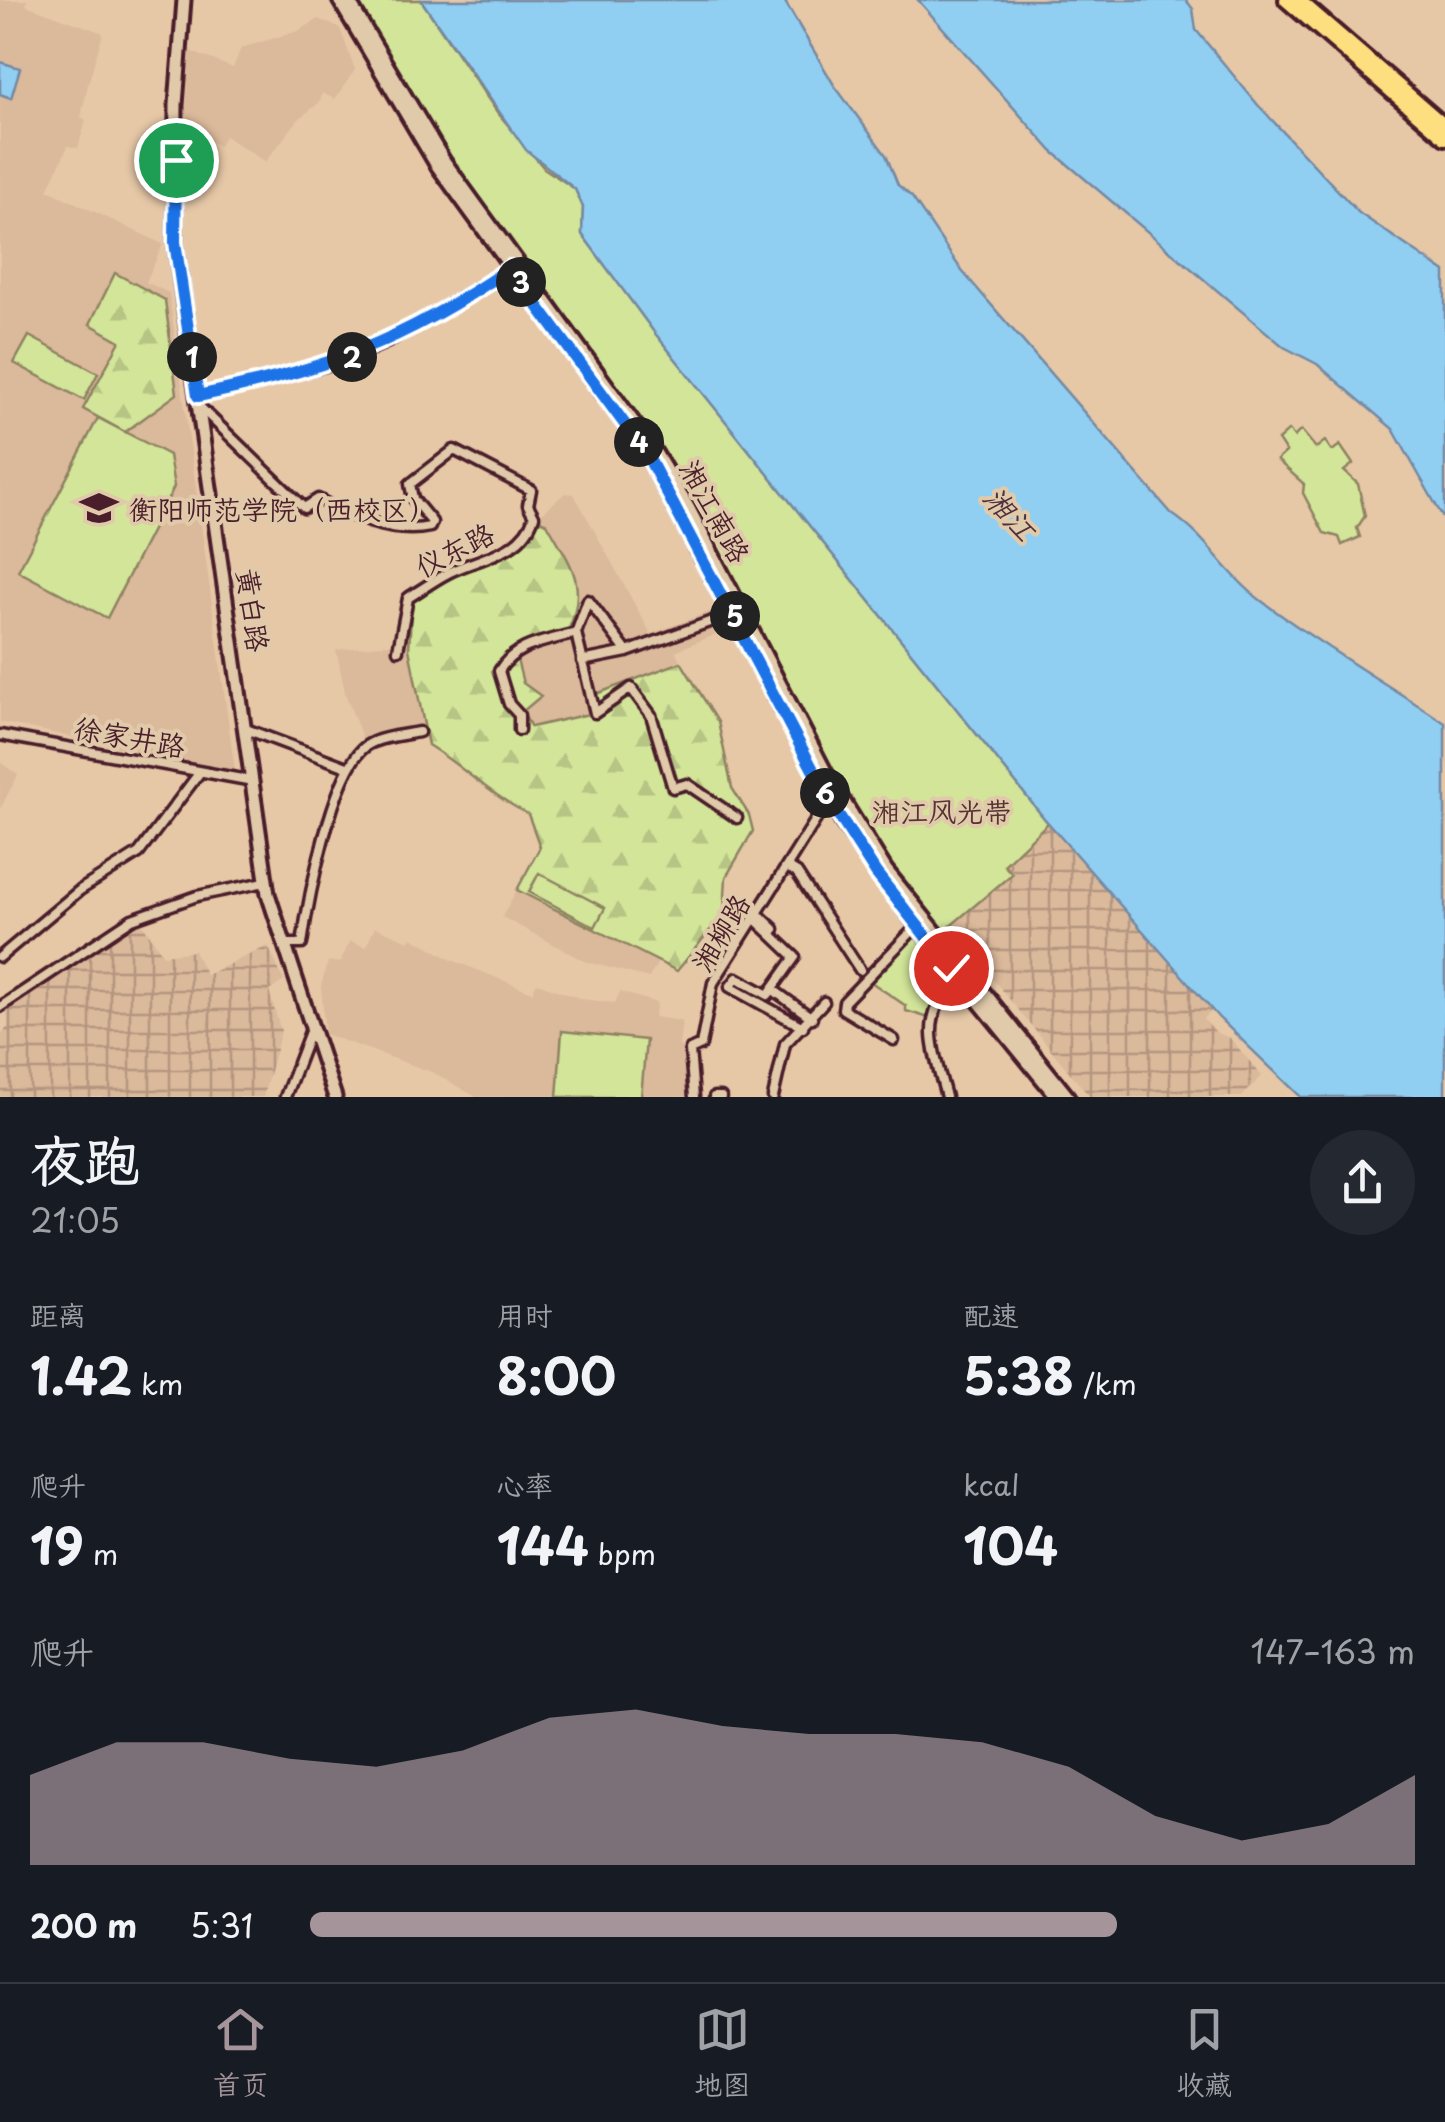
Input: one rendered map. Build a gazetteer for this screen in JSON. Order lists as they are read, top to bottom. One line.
{"streets":{"main road":["湘江南路","黄白路"],"street":["仪东路","徐家井路","湘柳路"]},"crossings":[["湘江南路","湘柳路"],["仪东路","黄白路"],["黄白路","徐家井路"]],"water":["湘江"],"parks":["湘江风光带"],"places":{"school or university":["衡阳师范学院（西校区）"]},"page":{"pins":["3","1","2","4","5","6"],"heading":["夜跑","21:05"],"stats":[["距离","1.42 km"],["用时","8:00"],["配速","5:38 /km"],["爬升","19 m"],["心率","144 bpm"],["kcal","104"]],"chart":["爬升","147–163 m"],"list":[{"name":"200 m","note":"5:31"}],"tabs":["首页","地图","收藏"]}}
